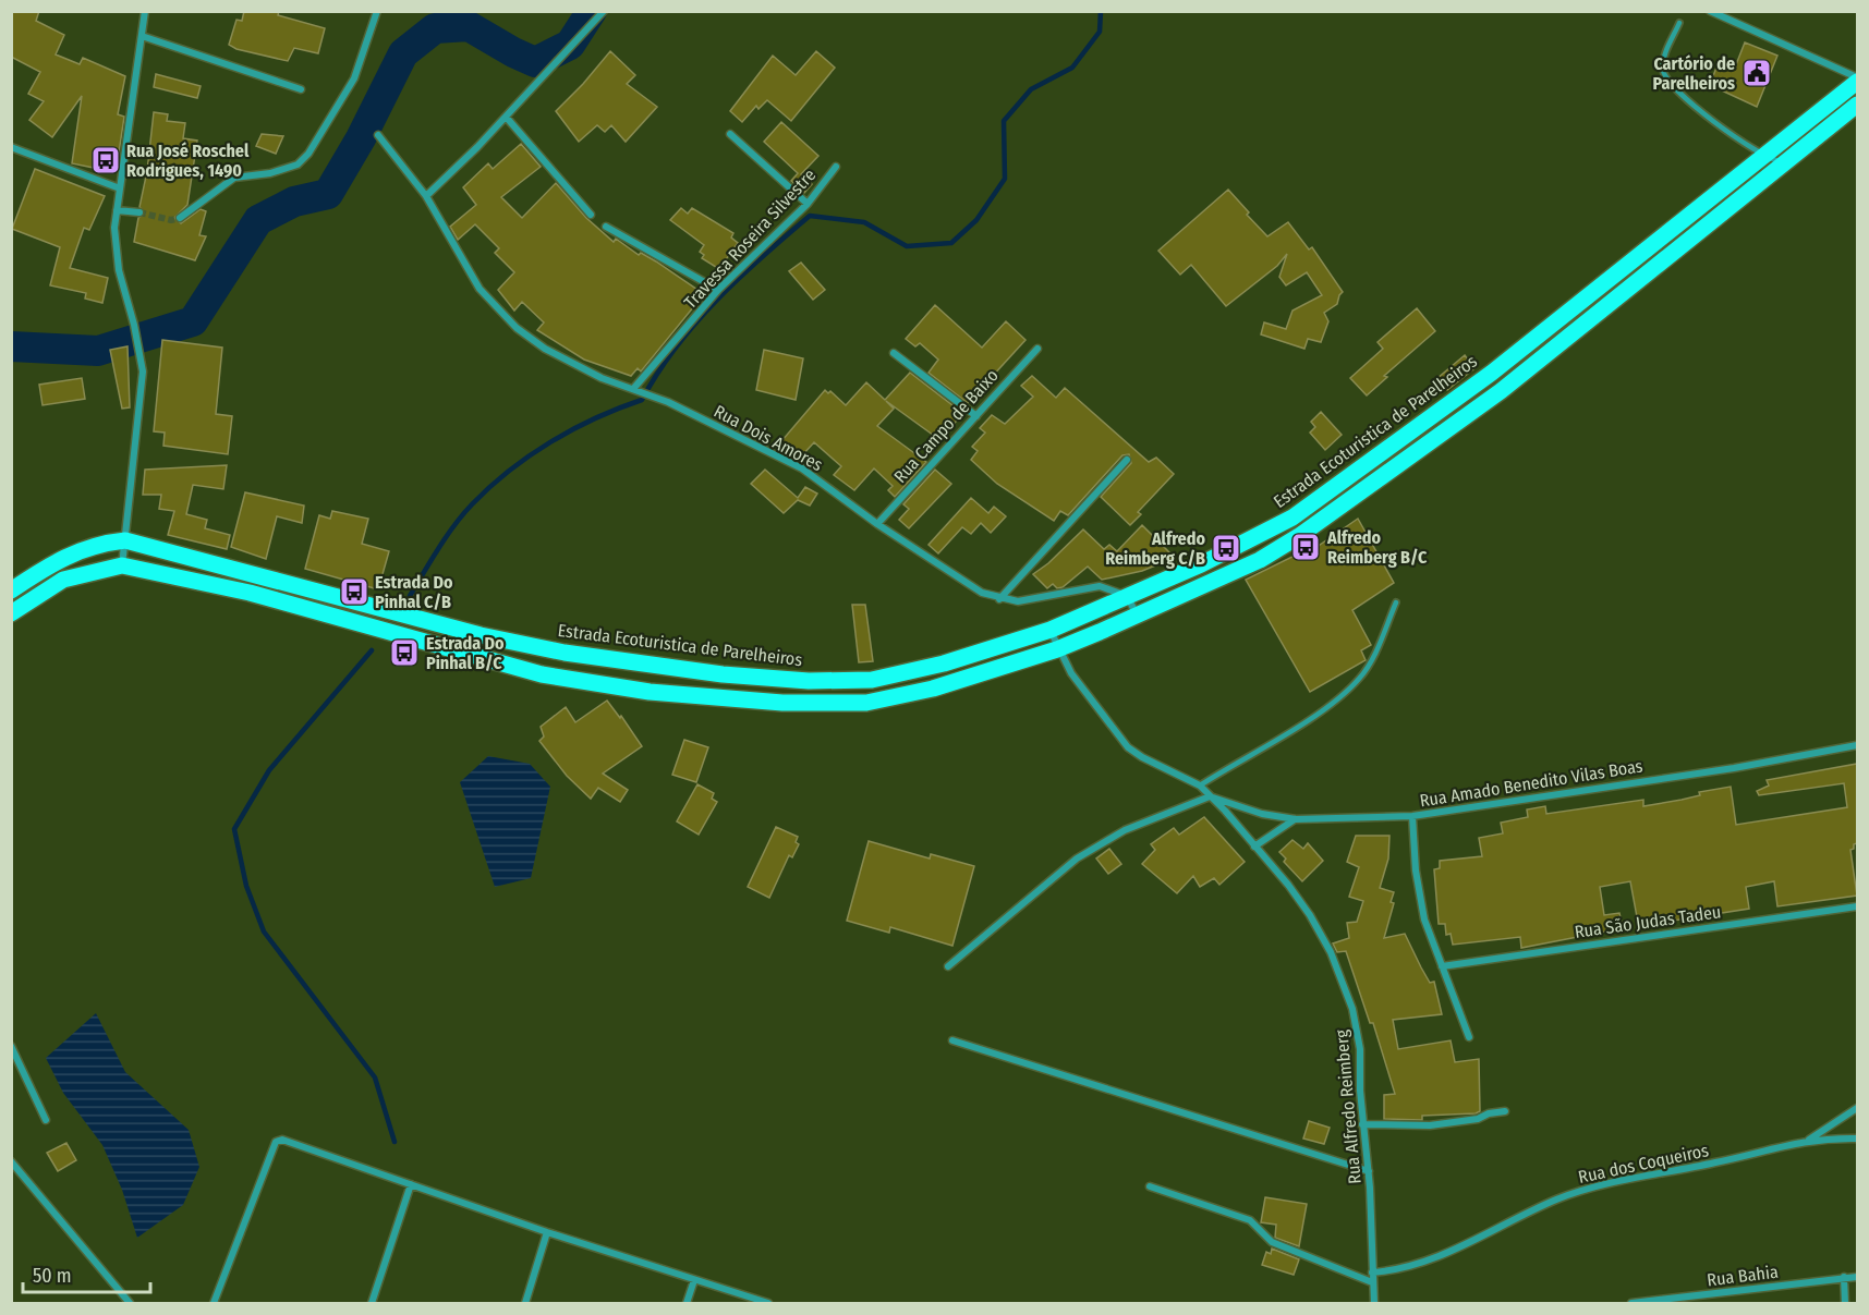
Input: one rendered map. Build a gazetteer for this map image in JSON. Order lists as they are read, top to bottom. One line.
{"streets":{"main road":["Estrada Ecoturistica de Parelheiros"],"street":["Travessa Roseira Silvestre","Rua Campo de Baixo","Rua Dois Amores","Rua Amado Benedito Vilas Boas","Rua São Judas Tadeu","Rua Alfredo Reimberg","Rua dos Coqueiros","Rua Bahia"]},"crossings":[["Travessa Roseira Silvestre","Rua Dois Amores"],["Rua Campo de Baixo","Rua Dois Amores"],["Estrada Ecoturistica de Parelheiros","Rua Dois Amores"],["Rua Amado Benedito Vilas Boas","Rua Alfredo Reimberg"],["Rua Alfredo Reimberg","Rua dos Coqueiros"]],"places":{"public building":["Cartório de Parelheiros"],"bus stop":["Rua José Roschel Rodrigues, 1490","Alfredo Reimberg B/C","Alfredo Reimberg C/B","Estrada Do Pinhal C/B","Estrada Do Pinhal B/C"]},"scale_bar":"50 m"}
